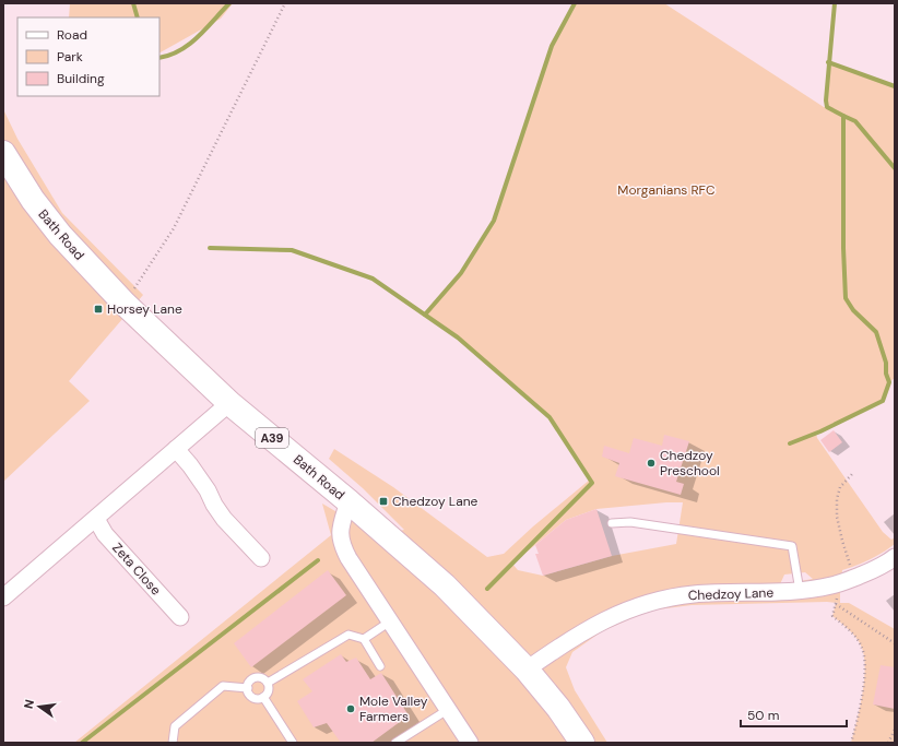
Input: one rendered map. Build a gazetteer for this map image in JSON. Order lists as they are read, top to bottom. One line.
{"streets":{"main road":["Bath Road","A39"],"street":["Zeta Close","Chedzoy Lane"]},"crossings":[["Bath Road","Chedzoy Lane"]],"parks":["Morganians RFC"],"places":{"transit":["Horsey Lane","Chedzoy Lane"],"other":["Chedzoy Preschool","Mole Valley Farmers"]},"legend":["Road","Park","Building"],"scale_bar":"50 m","north":"left"}
